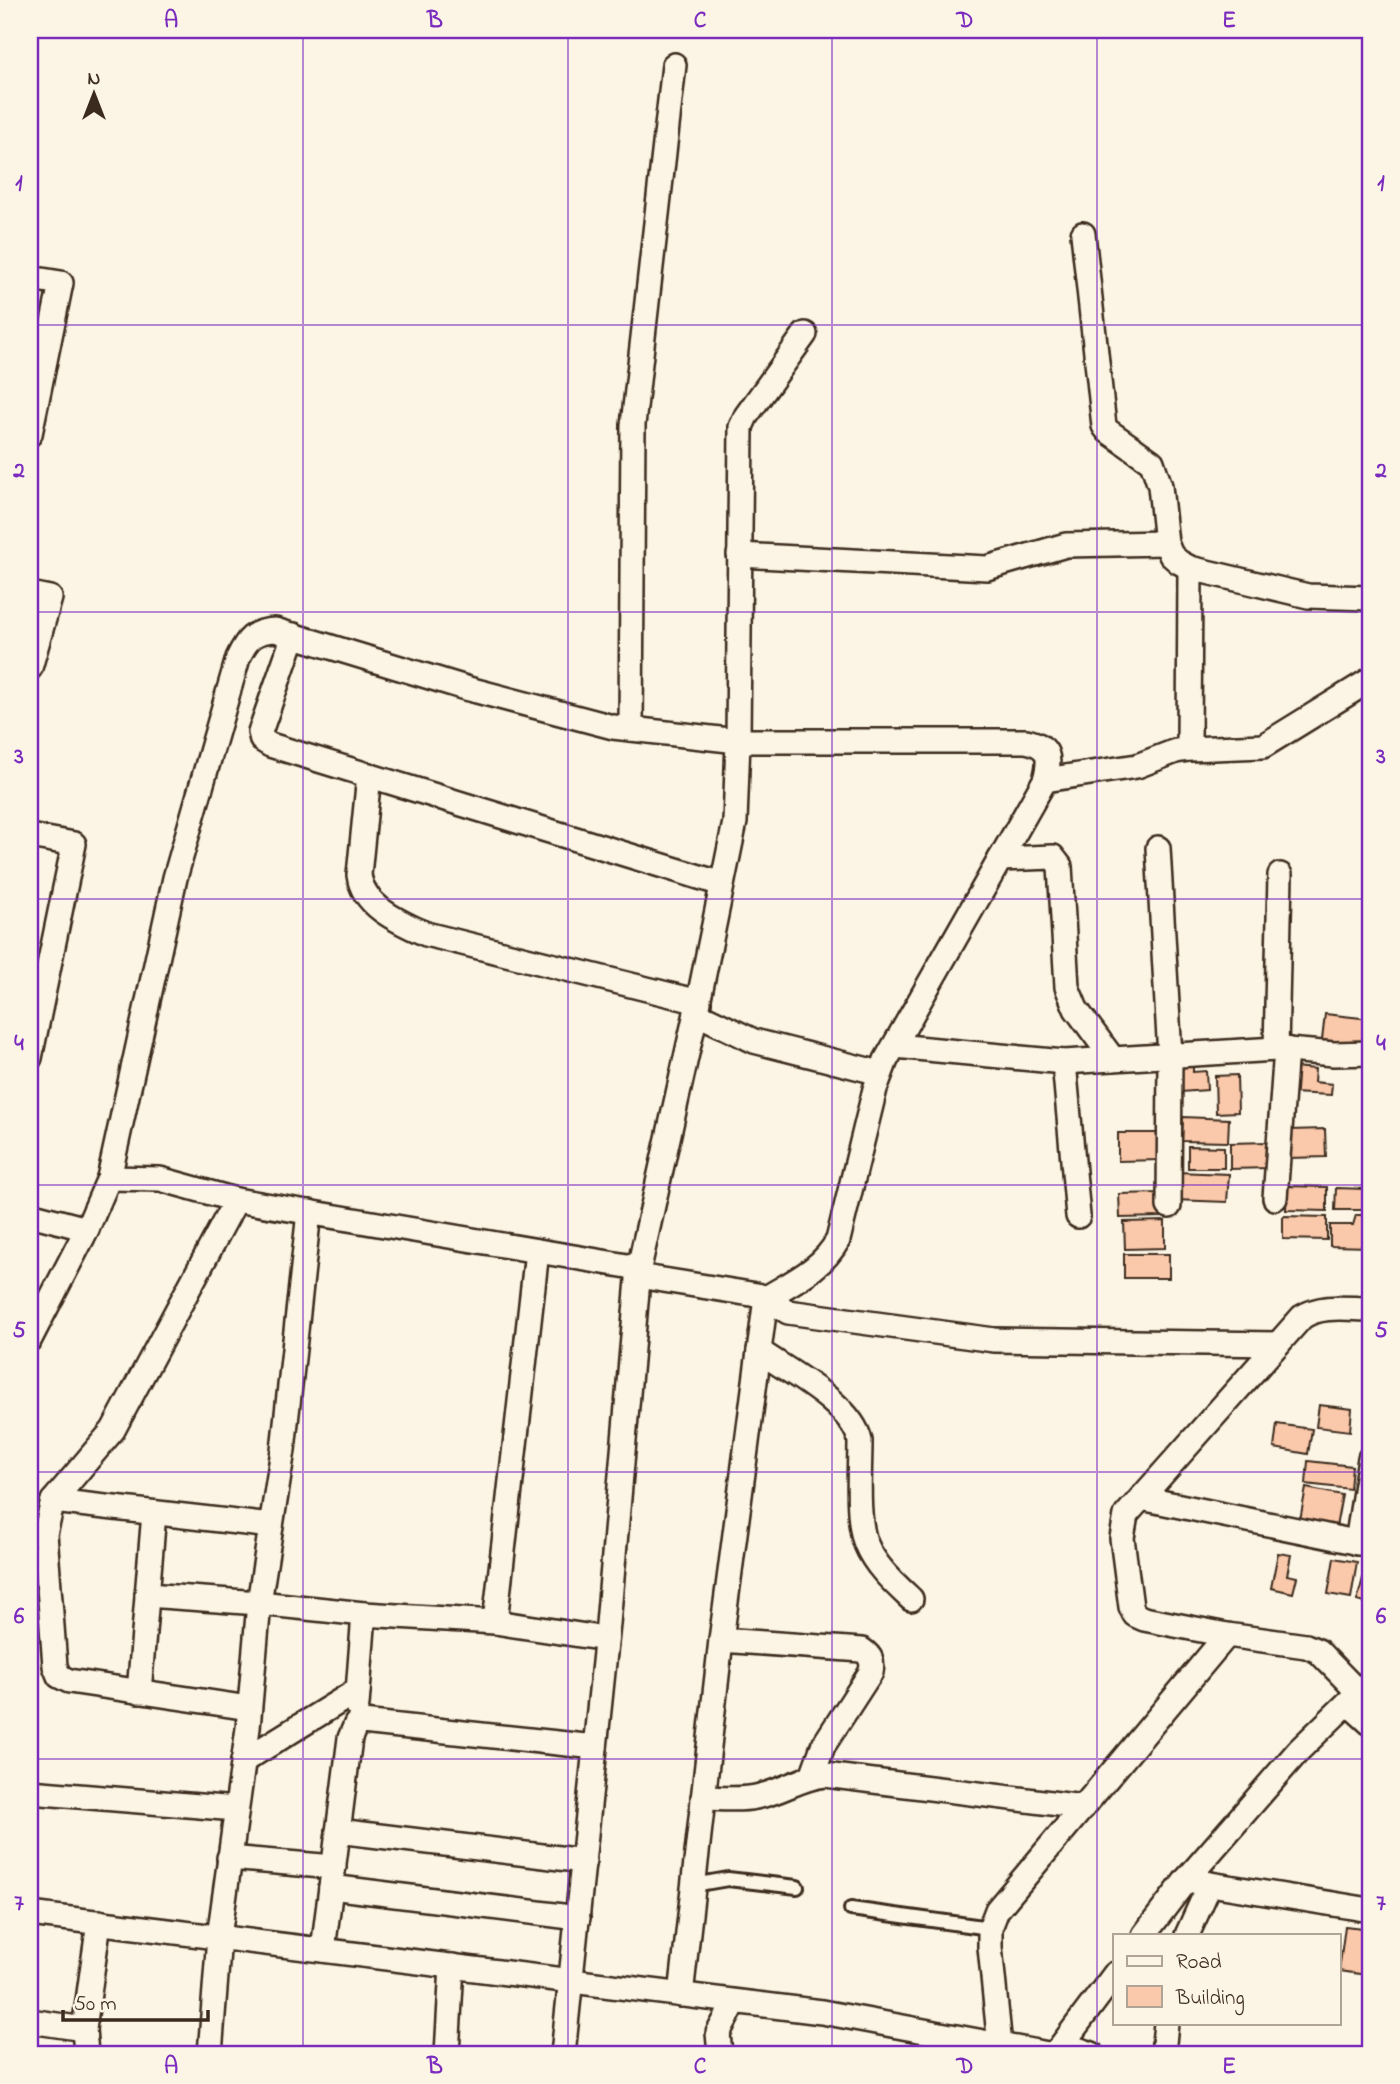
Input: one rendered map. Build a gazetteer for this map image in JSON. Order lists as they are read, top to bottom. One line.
{"legend":["Road","Building"],"scale_bar":"50 m","north":"top","grid":{"columns":["A","B","C","D","E"],"rows":["1","2","3","4","5","6","7"]}}
